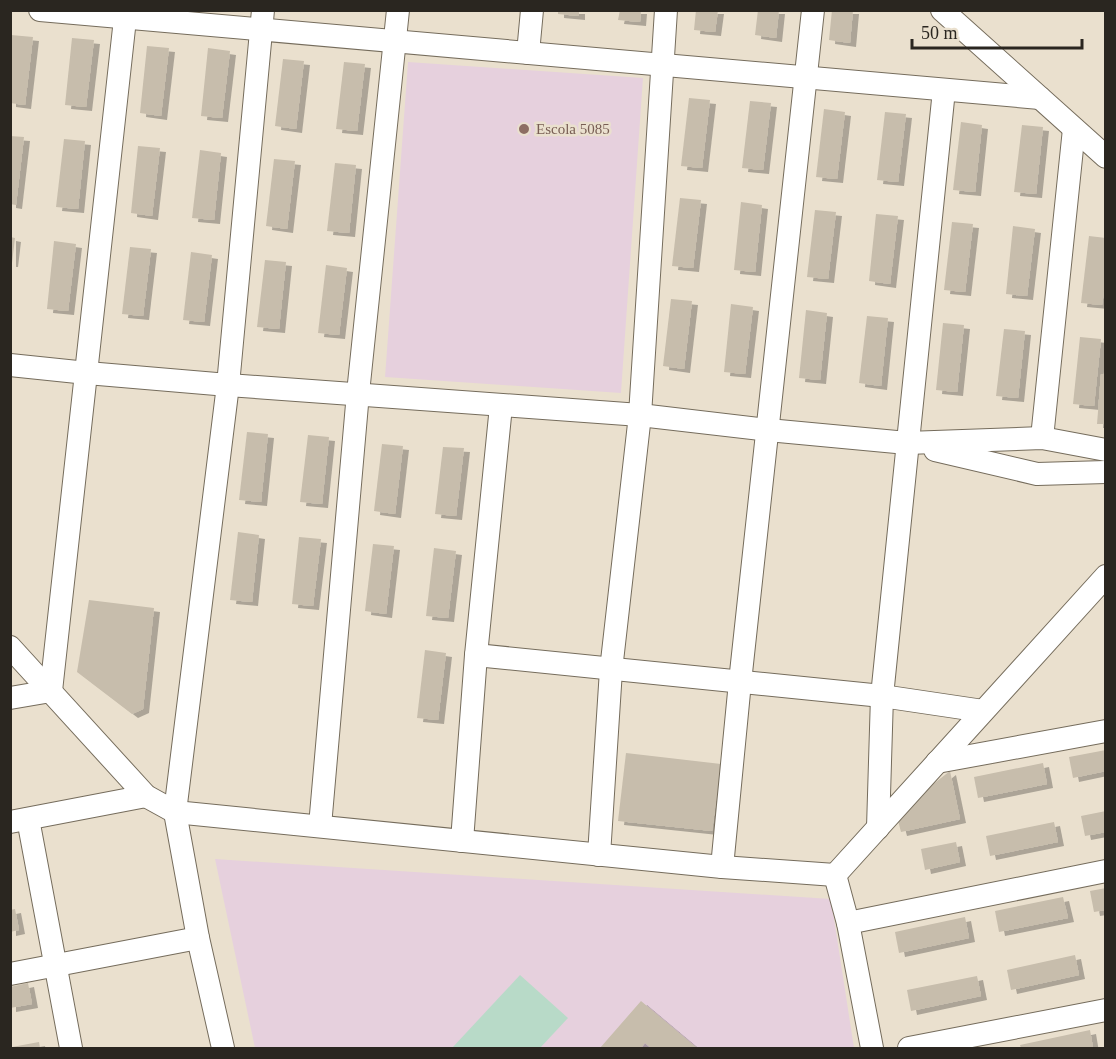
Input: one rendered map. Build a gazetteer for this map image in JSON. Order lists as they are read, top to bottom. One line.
{"places":["Escola 5085"],"scale_bar":"50 m"}
